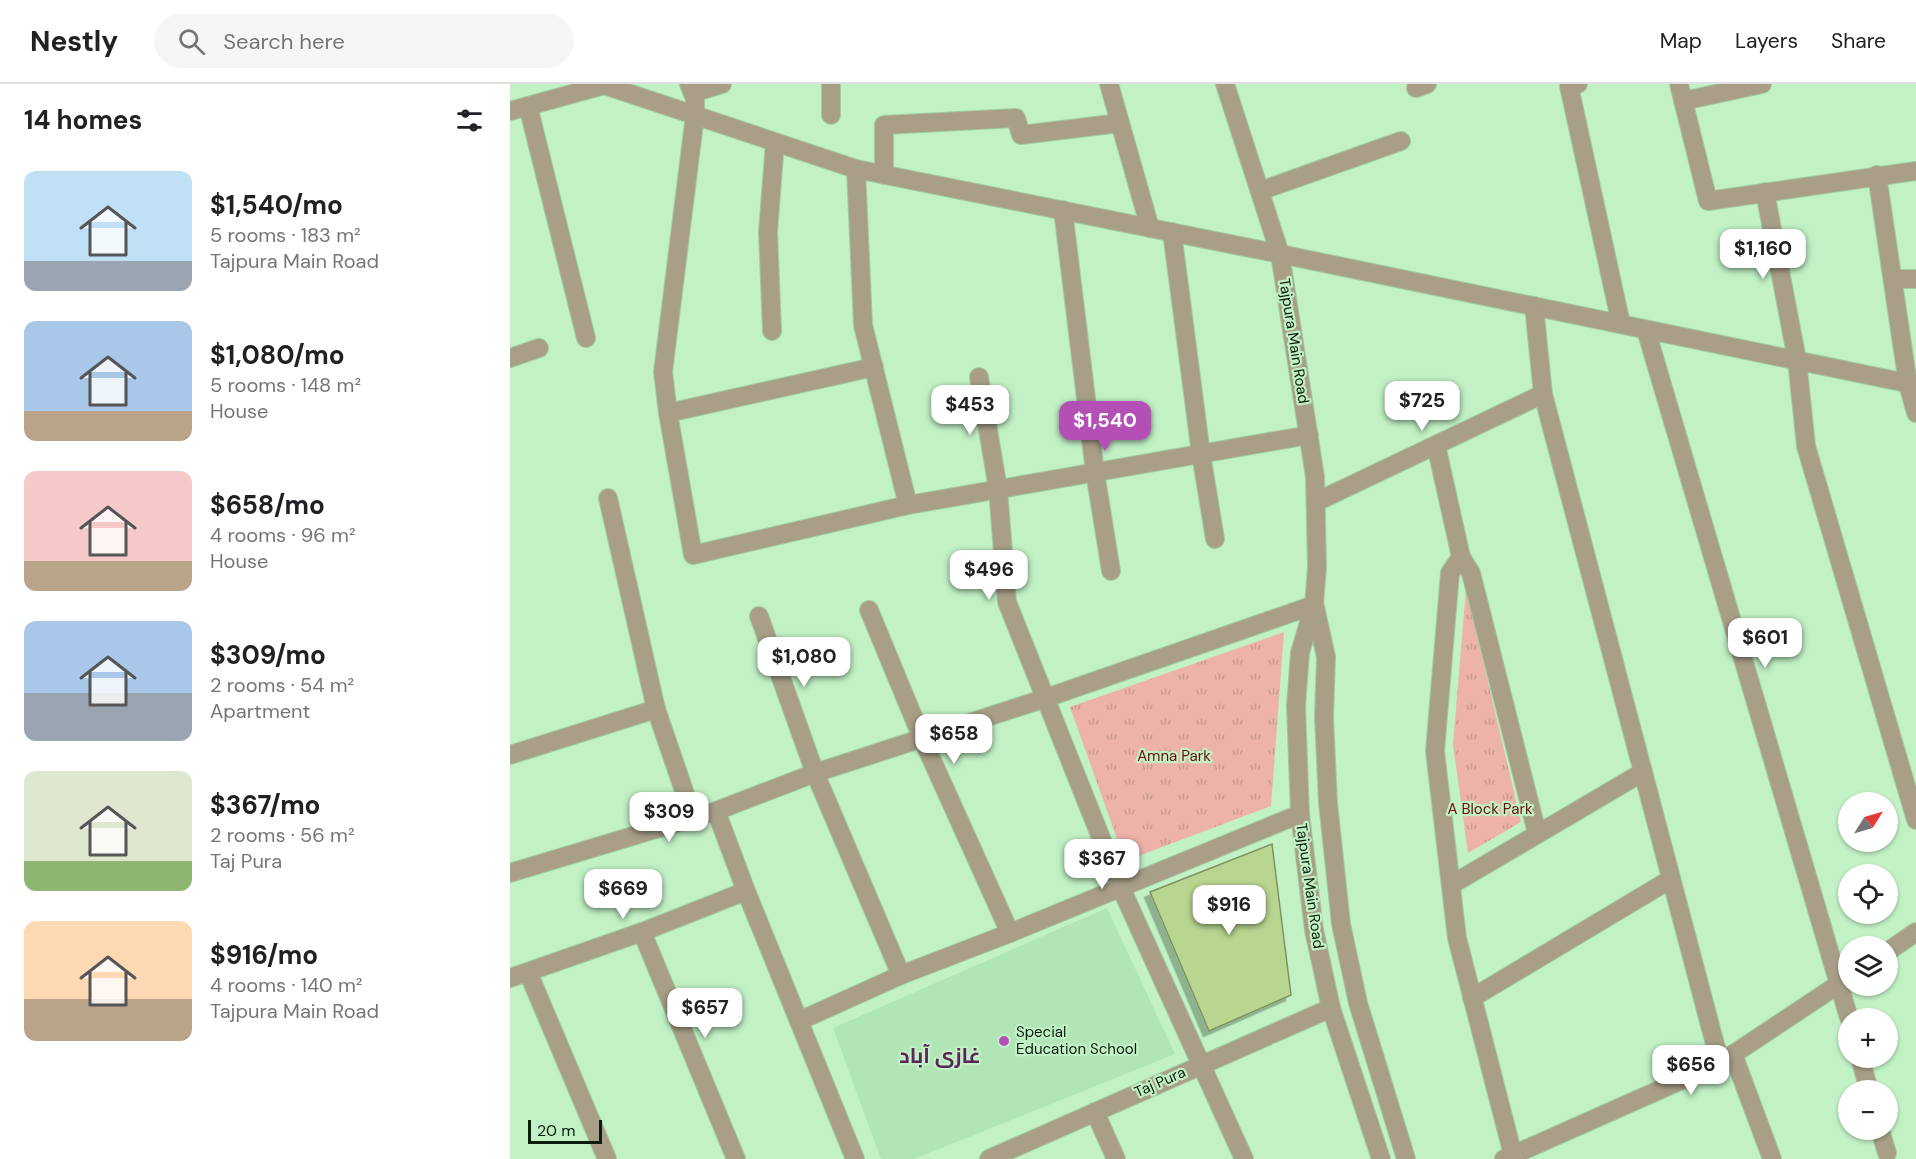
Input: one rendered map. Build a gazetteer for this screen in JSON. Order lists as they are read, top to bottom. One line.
{"streets":{"street":["Tajpura Main Road","Taj Pura"]},"crossings":[["Tajpura Main Road","Taj Pura"]],"districts":["غازى آباد"],"parks":["Amna Park","A Block Park"],"places":["Special Education School"],"scale_bar":"20 m","north":"top right","page":{"header":"Nestly","search":"Search here","nav":["Map","Layers","Share"],"heading":"14 homes","list":[{"name":"$1,540/mo","note":"5 rooms · 183 m² · Tajpura Main Road"},{"name":"$1,080/mo","note":"5 rooms · 148 m² · House"},{"name":"$658/mo","note":"4 rooms · 96 m² · House"},{"name":"$309/mo","note":"2 rooms · 54 m² · Apartment"},{"name":"$367/mo","note":"2 rooms · 56 m² · Taj Pura"},{"name":"$916/mo","note":"4 rooms · 140 m² · Tajpura Main Road"}],"price":["$1,160","$725","$453","$1,540","$496","$601","$1,080","$658","$309","$367","$669","$916","$657","$656"],"map_buttons":["+","−"],"scale":"20 m"}}
